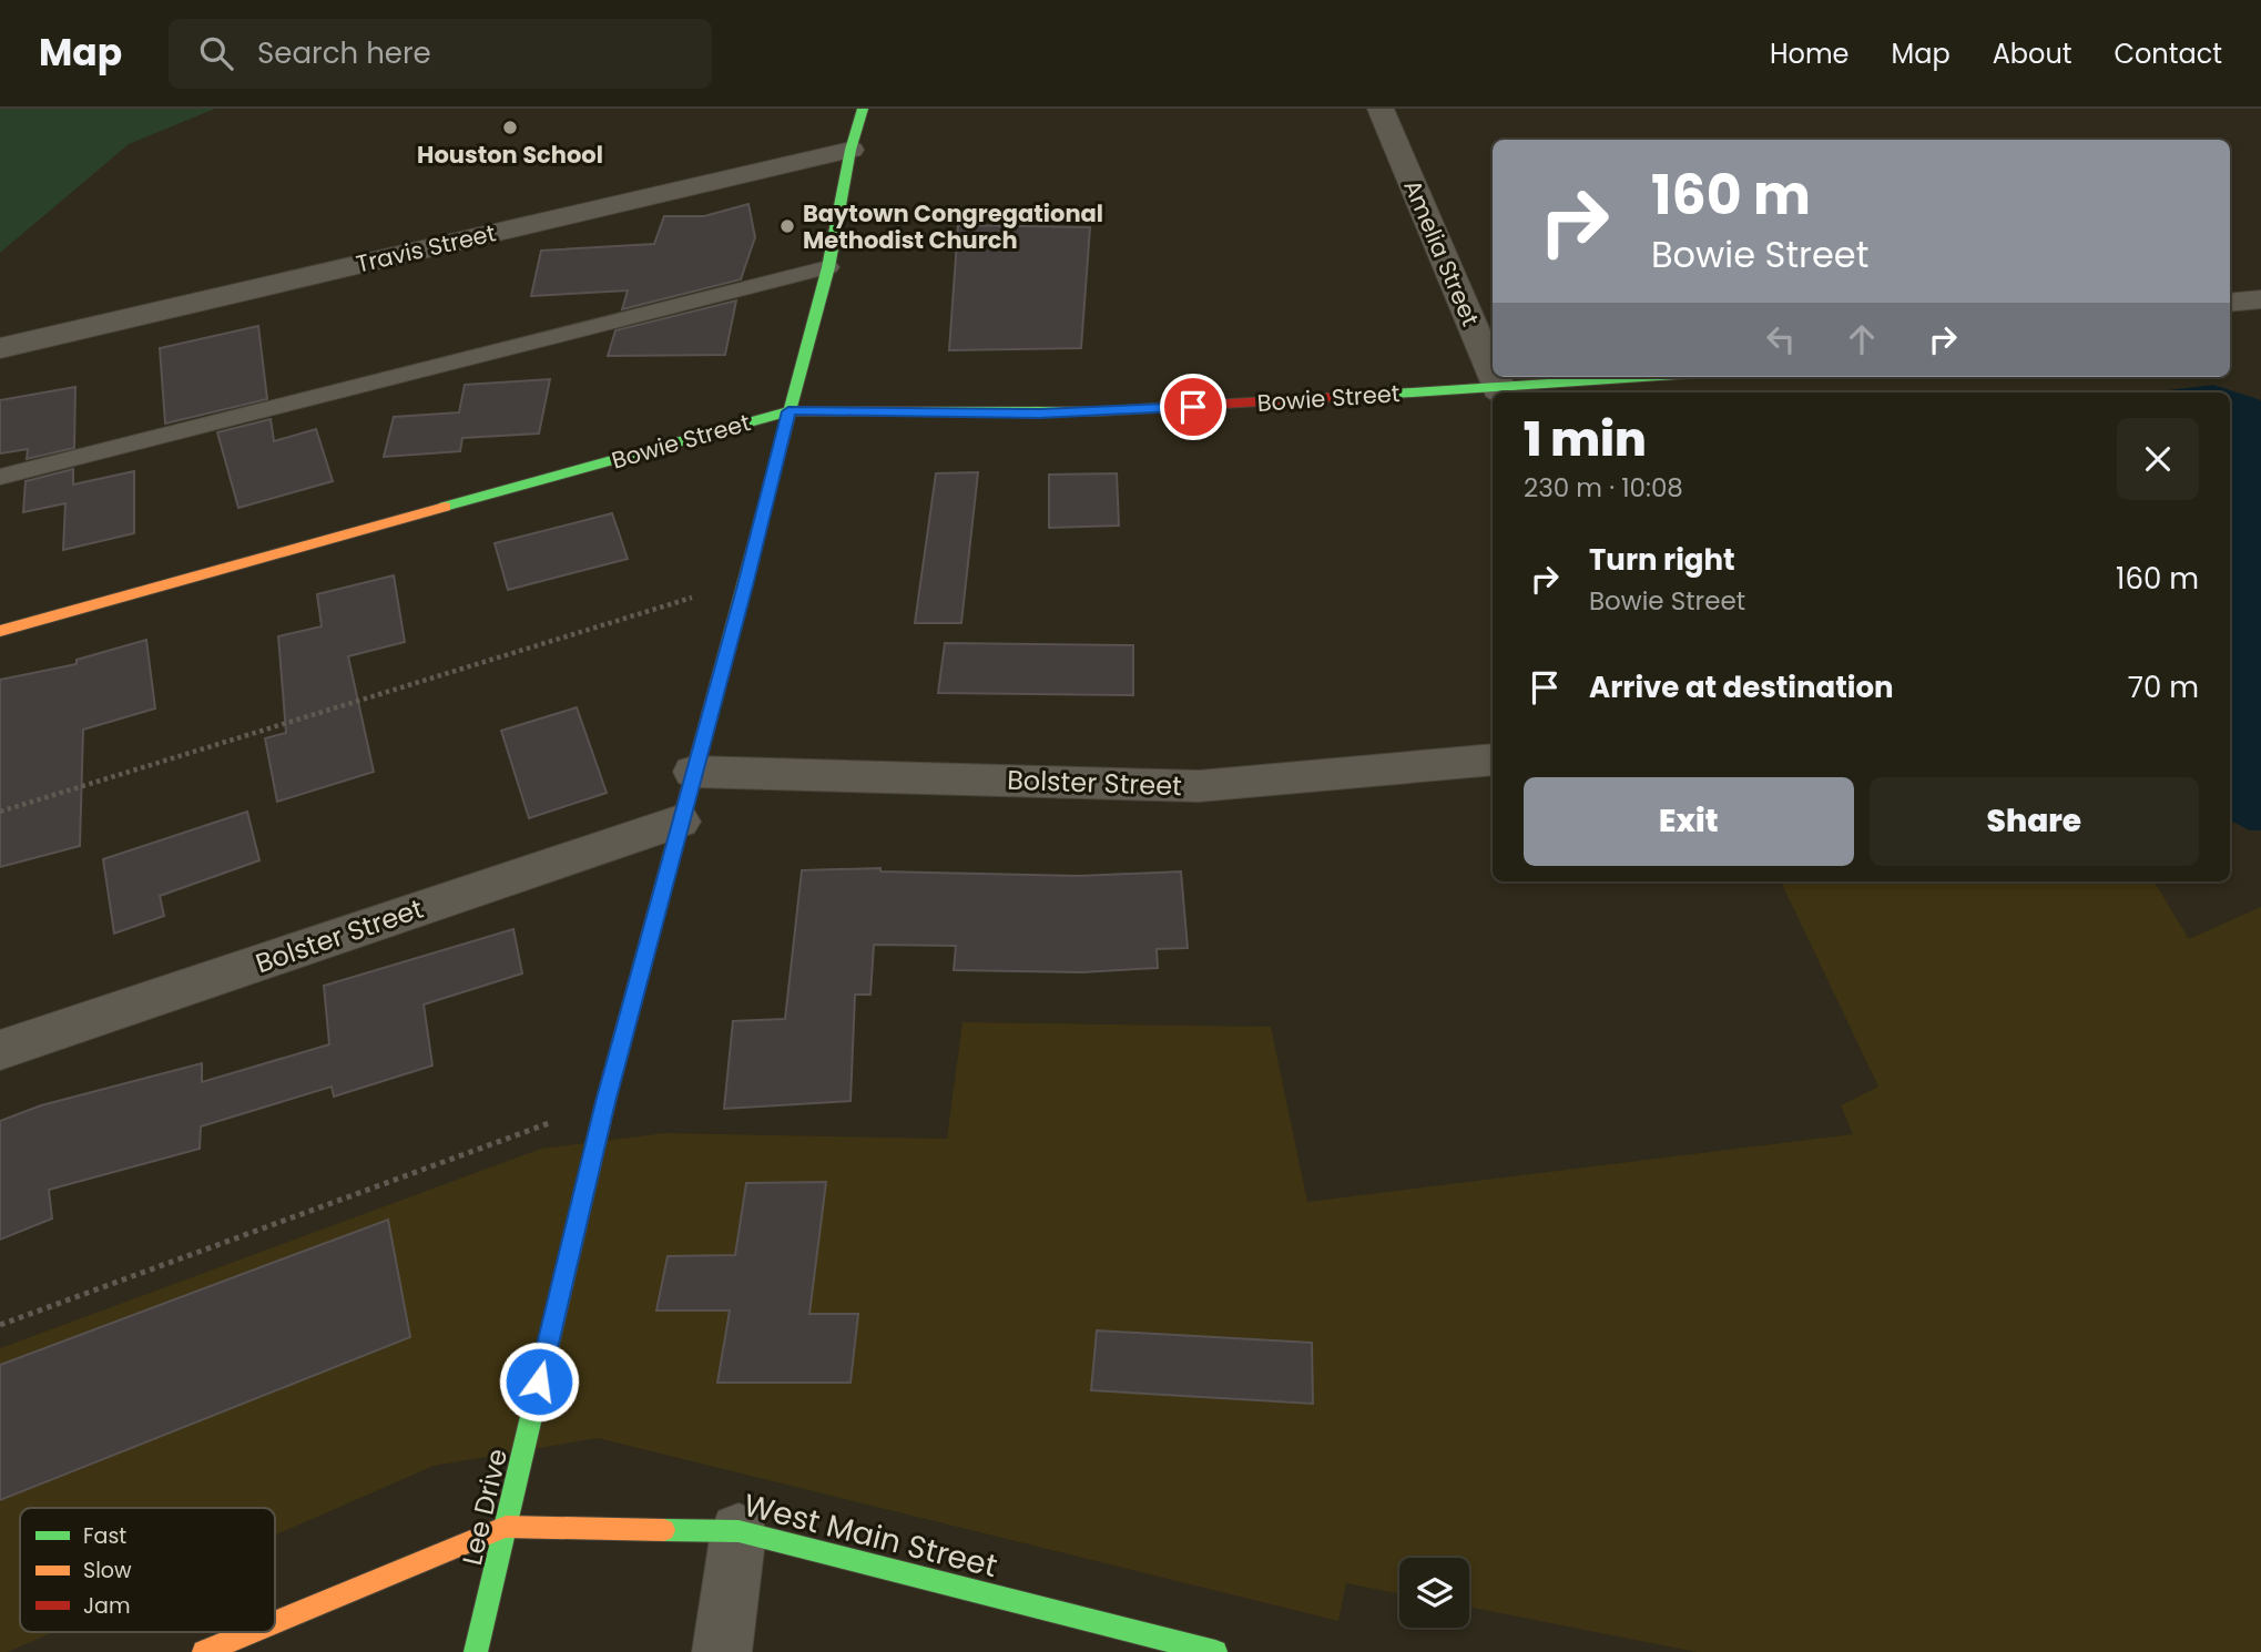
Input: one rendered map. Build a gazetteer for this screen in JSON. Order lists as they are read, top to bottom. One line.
{"streets":{"main road":["Bowie Street","Lee Drive","West Main Street"],"street":["Travis Street","Amelia Street","Bolster Street"]},"crossings":[["Travis Street","Lee Drive"],["Bowie Street","Lee Drive"],["Bolster Street","Lee Drive"],["Lee Drive","West Main Street"]],"places":["Houston School","Baytown Congregational Methodist Church"],"legend":["Fast","Slow","Jam"],"page":{"header":"Map","search":"Search here","nav":["Home","Map","About","Contact"],"turn":["160 m","Bowie Street"],"heading":["1 min","230 m · 10:08"],"list":[{"name":"Turn right","note":"Bowie Street","value":"160 m"},{"name":"Arrive at destination","value":"70 m"}],"buttons":["Exit","Share"]}}
